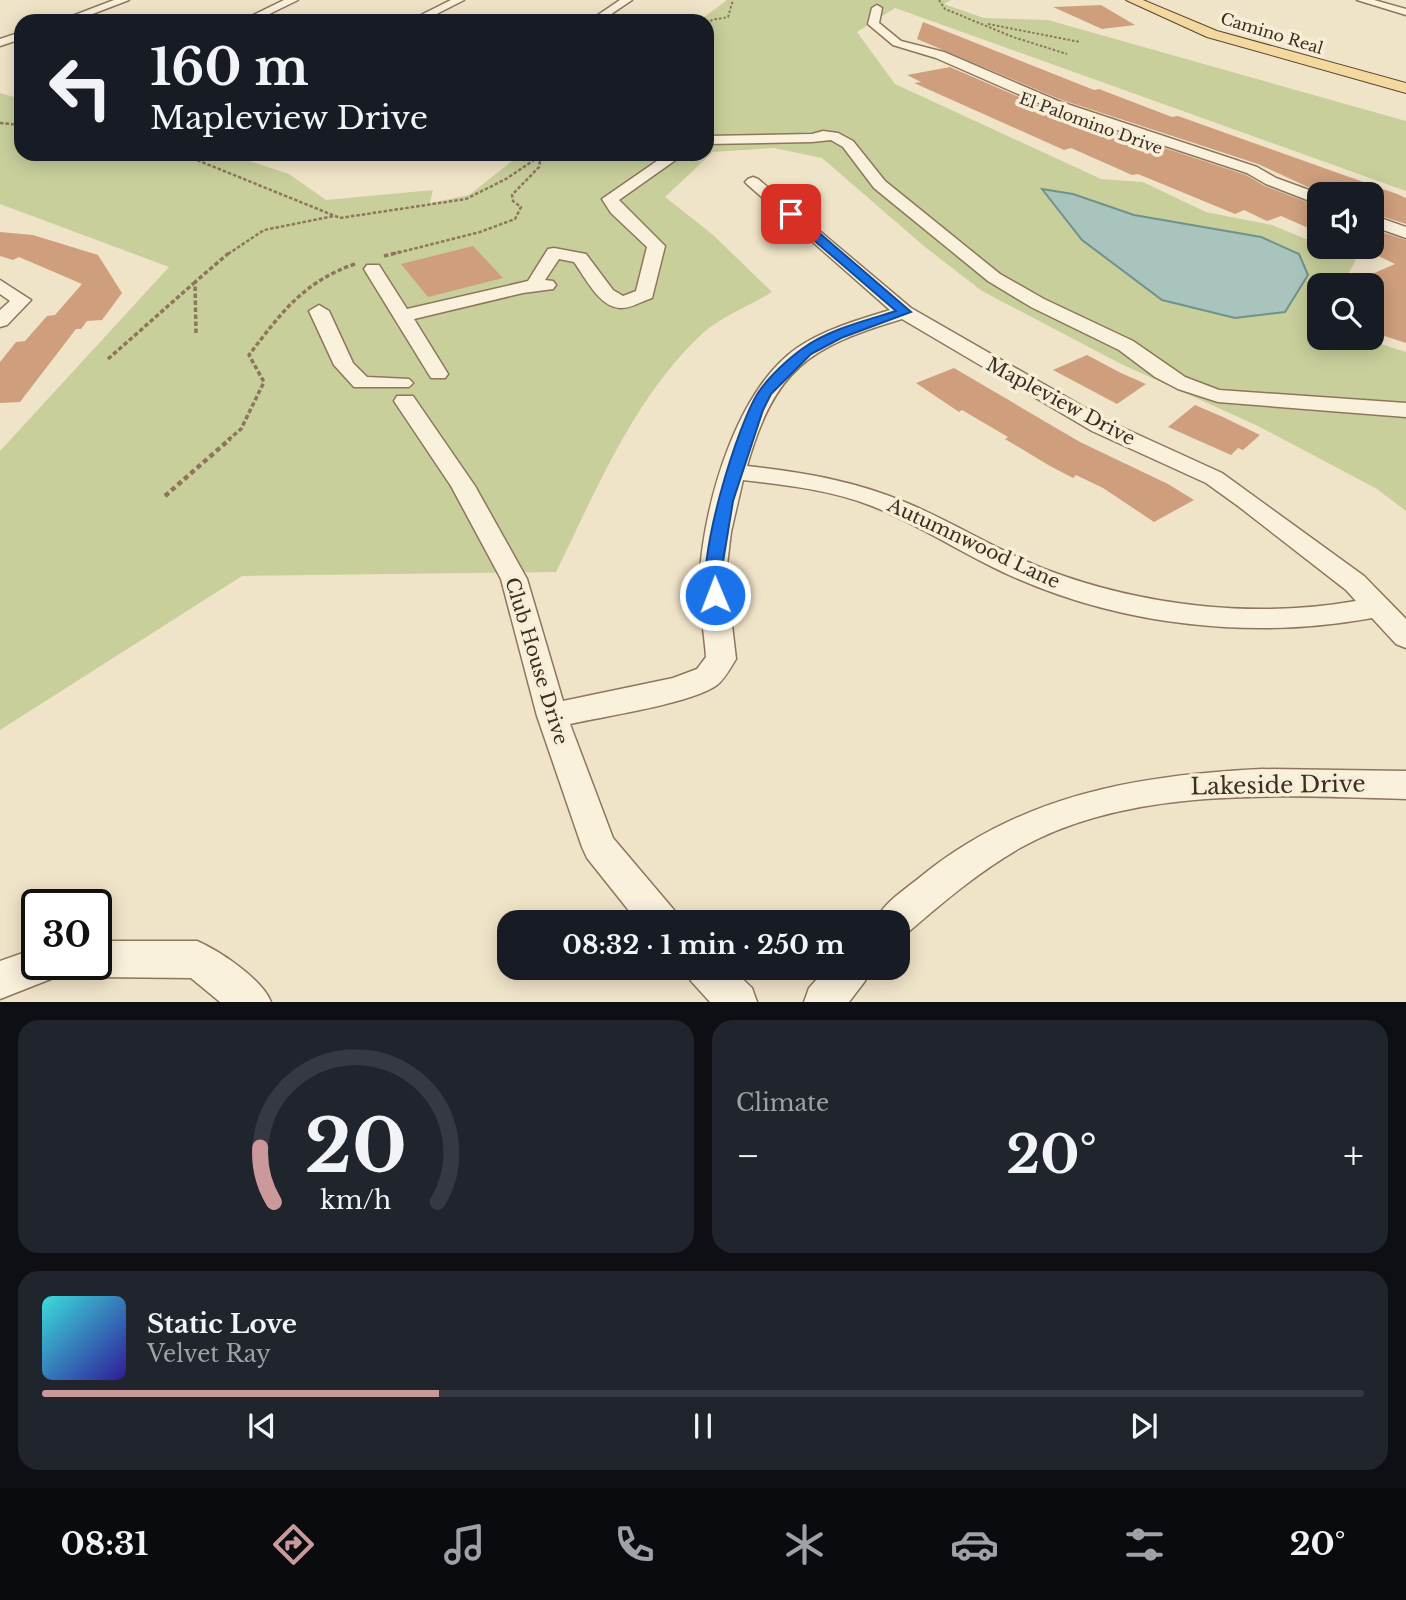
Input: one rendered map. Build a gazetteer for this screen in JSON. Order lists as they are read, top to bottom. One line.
{"streets":{"main road":["Camino Real"],"street":["El Palomino Drive","Mapleview Drive","Autumnwood Lane","Club House Drive","Lakeside Drive"]},"crossings":[["Mapleview Drive","Autumnwood Lane"]],"page":{"turn":["160 m","Mapleview Drive"],"limit":"30","trip":"08:32 · 1 min · 250 m","tile":"Climate","heat":["−","20°","+"],"song":["Static Love","Velvet Ray"],"tabs":["08:31","20°"],"gauge":["20","km/h"]}}
